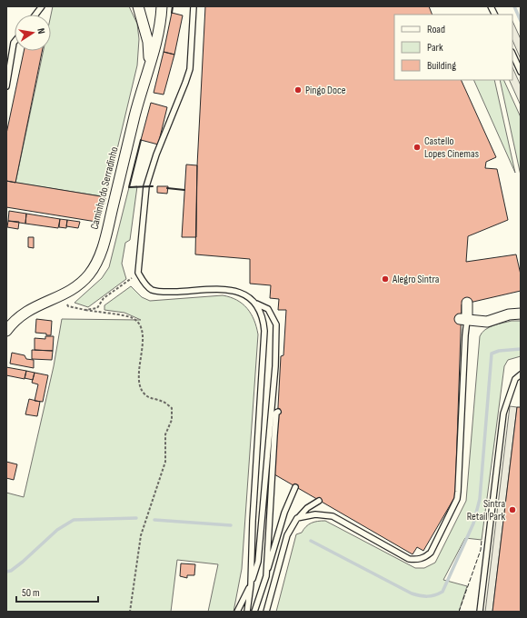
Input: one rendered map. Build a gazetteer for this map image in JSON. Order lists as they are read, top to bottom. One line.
{"streets":{"street":["Caminho do Serradinho"]},"places":["Pingo Doce","Castello Lopes Cinemas","Alegro Sintra","Sintra Retail Park"],"legend":["Road","Park","Building"],"scale_bar":"50 m","north":"right"}
